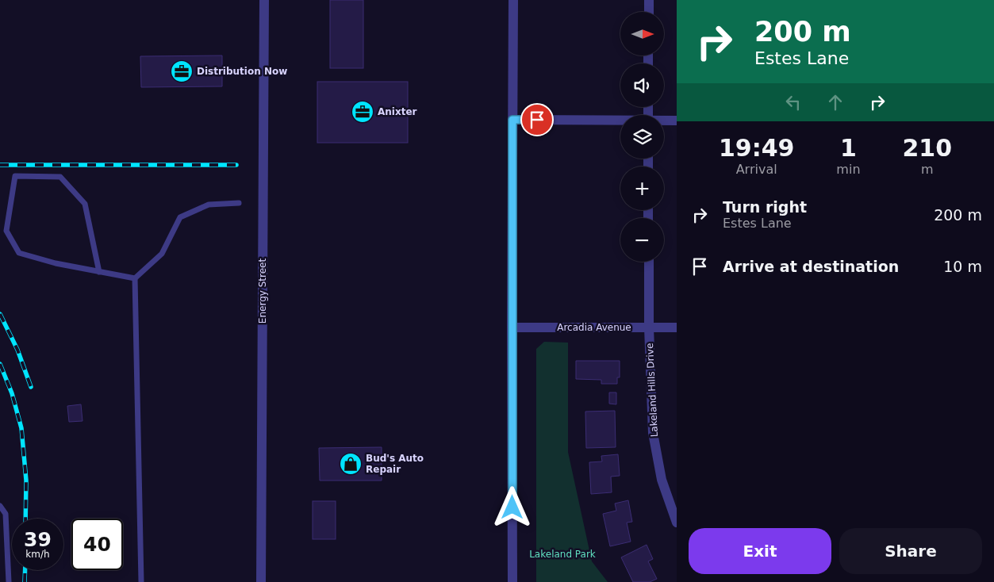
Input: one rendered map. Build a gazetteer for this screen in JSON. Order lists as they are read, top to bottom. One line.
{"streets":{"street":["Energy Street","Arcadia Avenue","Lakeland Hills Drive"]},"crossings":[["Arcadia Avenue","Lakeland Hills Drive"]],"parks":["Lakeland Park"],"places":{"office":["Distribution Now","Anixter"],"shop":["Bud's Auto Repair"]},"north":"right","page":{"turn":["200 m","Estes Lane"],"map_buttons":["+","−"],"eta":["19:49","Arrival","1","min","210","m"],"list":[{"name":"Turn right","note":"Estes Lane","value":"200 m"},{"name":"Arrive at destination","value":"10 m"}],"speed":"39 km/h","limit":"40","buttons":["Exit","Share"]}}
